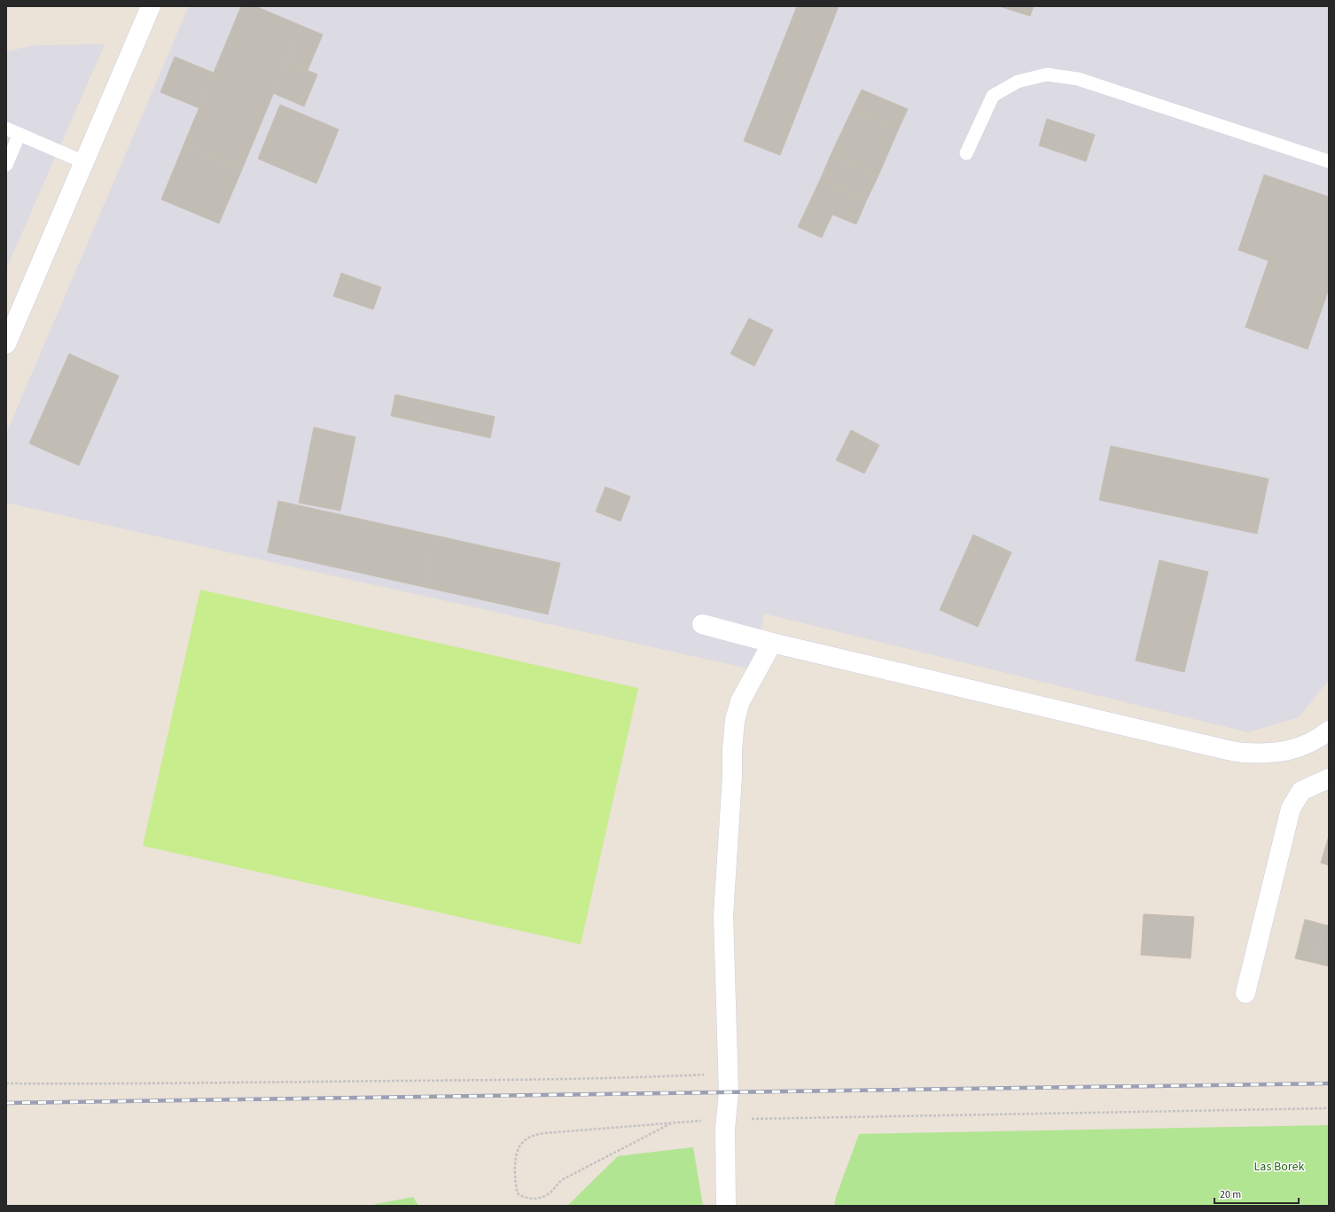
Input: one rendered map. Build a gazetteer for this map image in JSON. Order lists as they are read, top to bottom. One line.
{"parks":["Las Borek"],"scale_bar":"20 m"}
